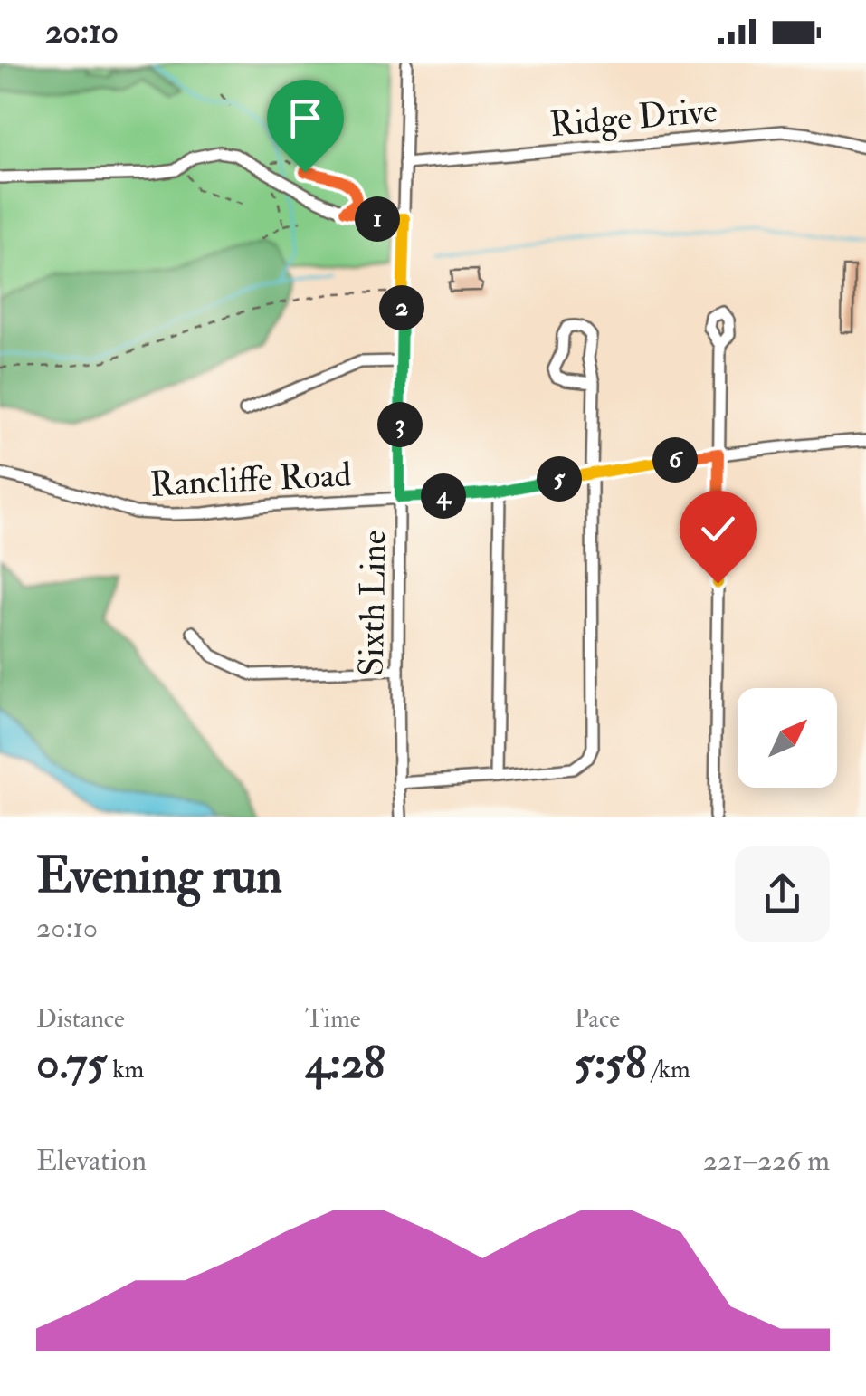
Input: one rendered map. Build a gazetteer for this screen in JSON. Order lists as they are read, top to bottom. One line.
{"streets":{"street":["Ridge Drive","Rancliffe Road","Sixth Line"]},"crossings":[["Ridge Drive","Sixth Line"],["Rancliffe Road","Sixth Line"]],"north":"top right","page":{"status":"20:10","pins":["1","2","3","6","5","4"],"heading":["Evening run","20:10"],"stats":[["Distance","0.75 km"],["Time","4:28"],["Pace","5:58 /km"]],"chart":["Elevation","221–226 m"]}}
